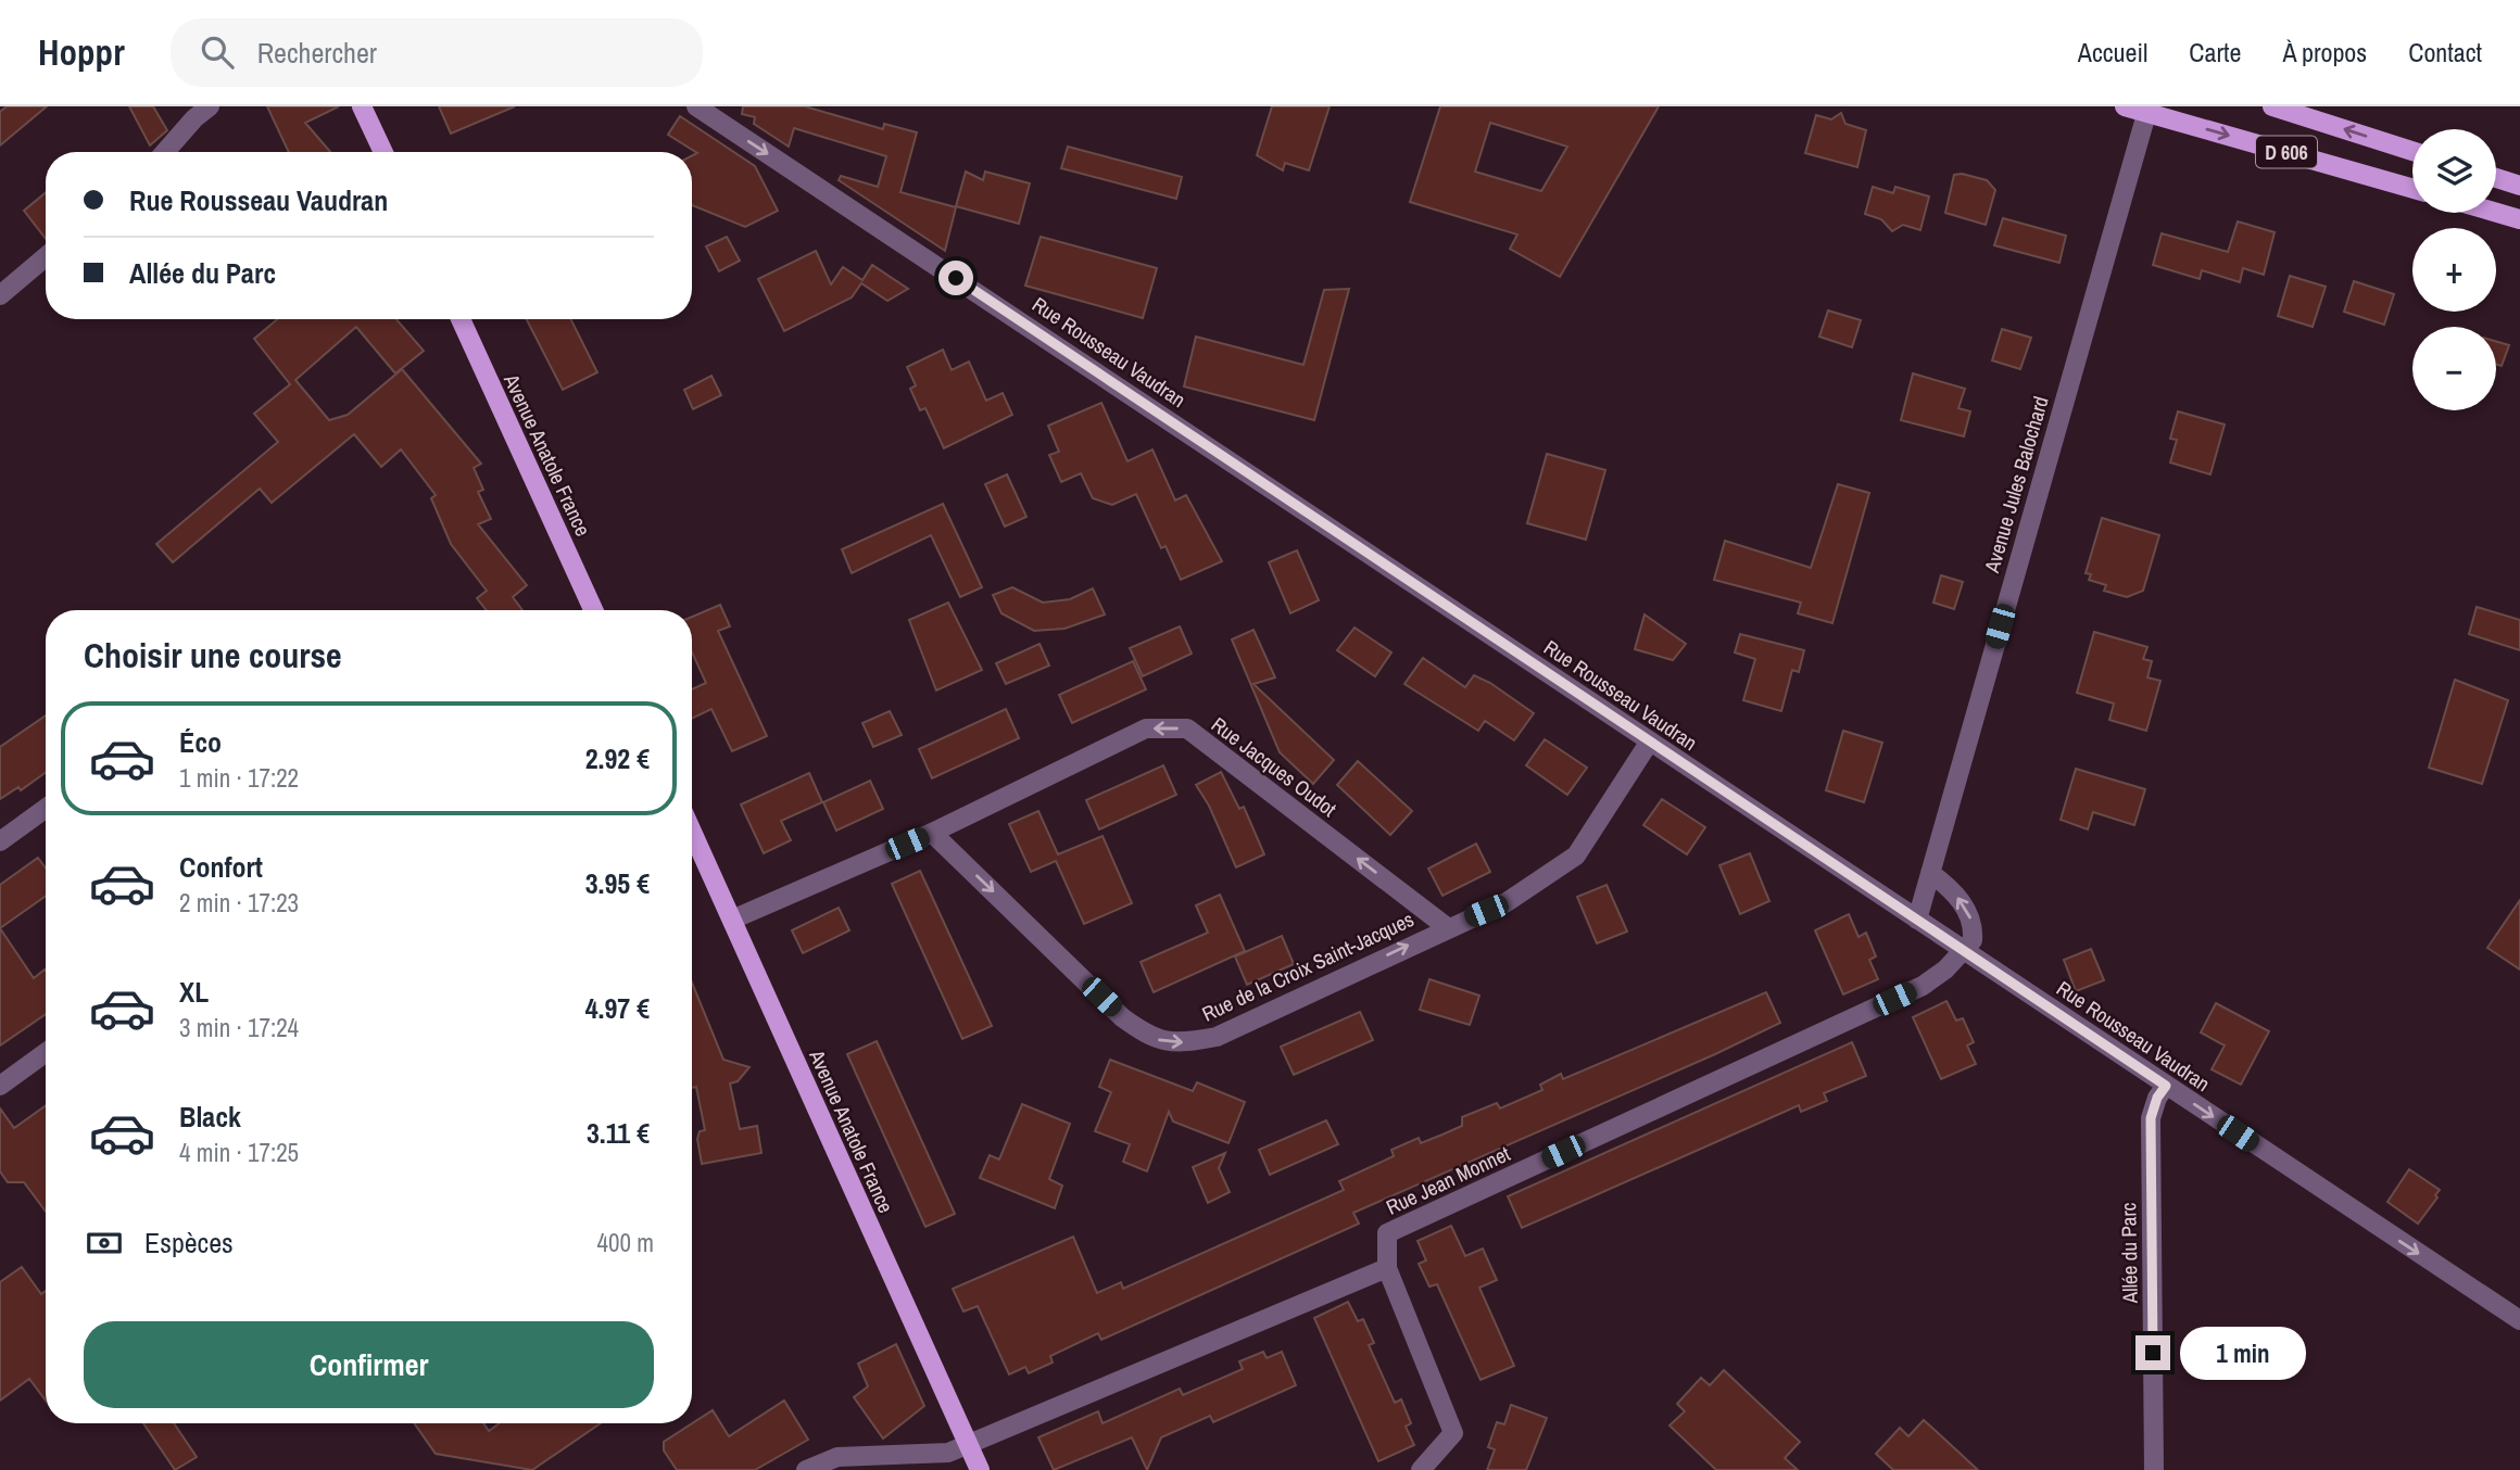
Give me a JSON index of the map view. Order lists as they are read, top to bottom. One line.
{"streets":{"main road":["D 606","Avenue Anatole France"],"street":["Rue Rousseau Vaudran","Avenue Jules Balochard","Rue Jacques Oudot","Rue de la Croix Saint-Jacques","Rue Jean Monnet","Allée du Parc"]},"crossings":[["D 606","Avenue Jules Balochard"],["Rue Rousseau Vaudran","Avenue Jules Balochard"],["Rue Rousseau Vaudran","Rue de la Croix Saint-Jacques"],["Rue Rousseau Vaudran","Rue Jean Monnet"],["Rue Rousseau Vaudran","Allée du Parc"],["Rue Jacques Oudot","Rue de la Croix Saint-Jacques"]],"one_way":["Rue Rousseau Vaudran","Rue Jacques Oudot","Rue de la Croix Saint-Jacques"],"page":{"header":"Hoppr","search":"Rechercher","nav":["Accueil","Carte","À propos","Contact"],"map_buttons":["+","−"],"banner":["Rue Rousseau Vaudran","Allée du Parc"],"heading":"Choisir une course","list":[{"name":"Éco","note":"1 min · 17:22","value":"2.92 €"},{"name":"Confort","note":"2 min · 17:23","value":"3.95 €"},{"name":"XL","note":"3 min · 17:24","value":"4.97 €"},{"name":"Black","note":"4 min · 17:25","value":"3.11 €"}],"pay":["Espèces","400 m"],"buttons":"Confirmer","bubble":"1 min"}}
